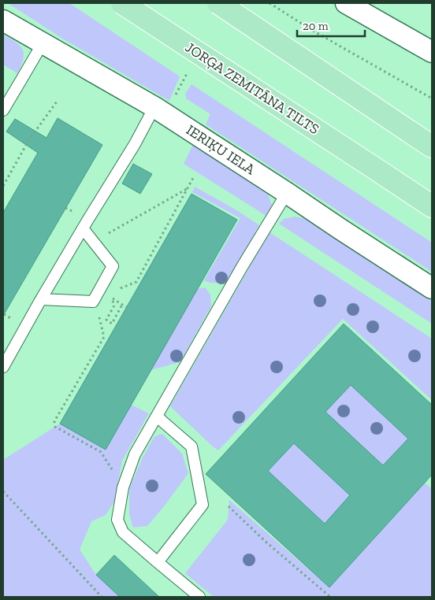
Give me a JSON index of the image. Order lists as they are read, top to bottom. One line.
{"streets":{"main road":["JORĢA ZEMITĀNA TILTS"],"street":["IERIĶU IELA"]},"scale_bar":"20 m"}
